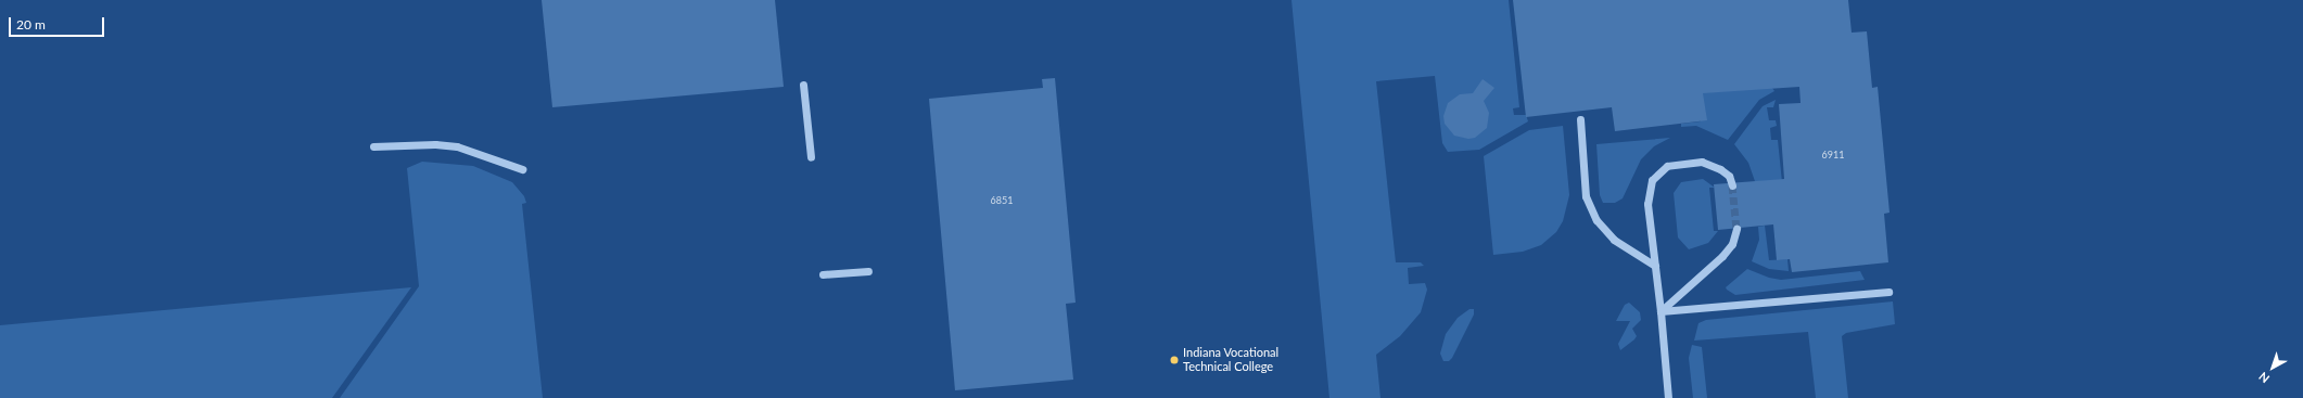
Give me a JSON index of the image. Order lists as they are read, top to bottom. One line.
{"places":["Indiana Vocational Technical College"],"house_numbers":["6911","6851"],"scale_bar":"20 m","north":"bottom left"}
